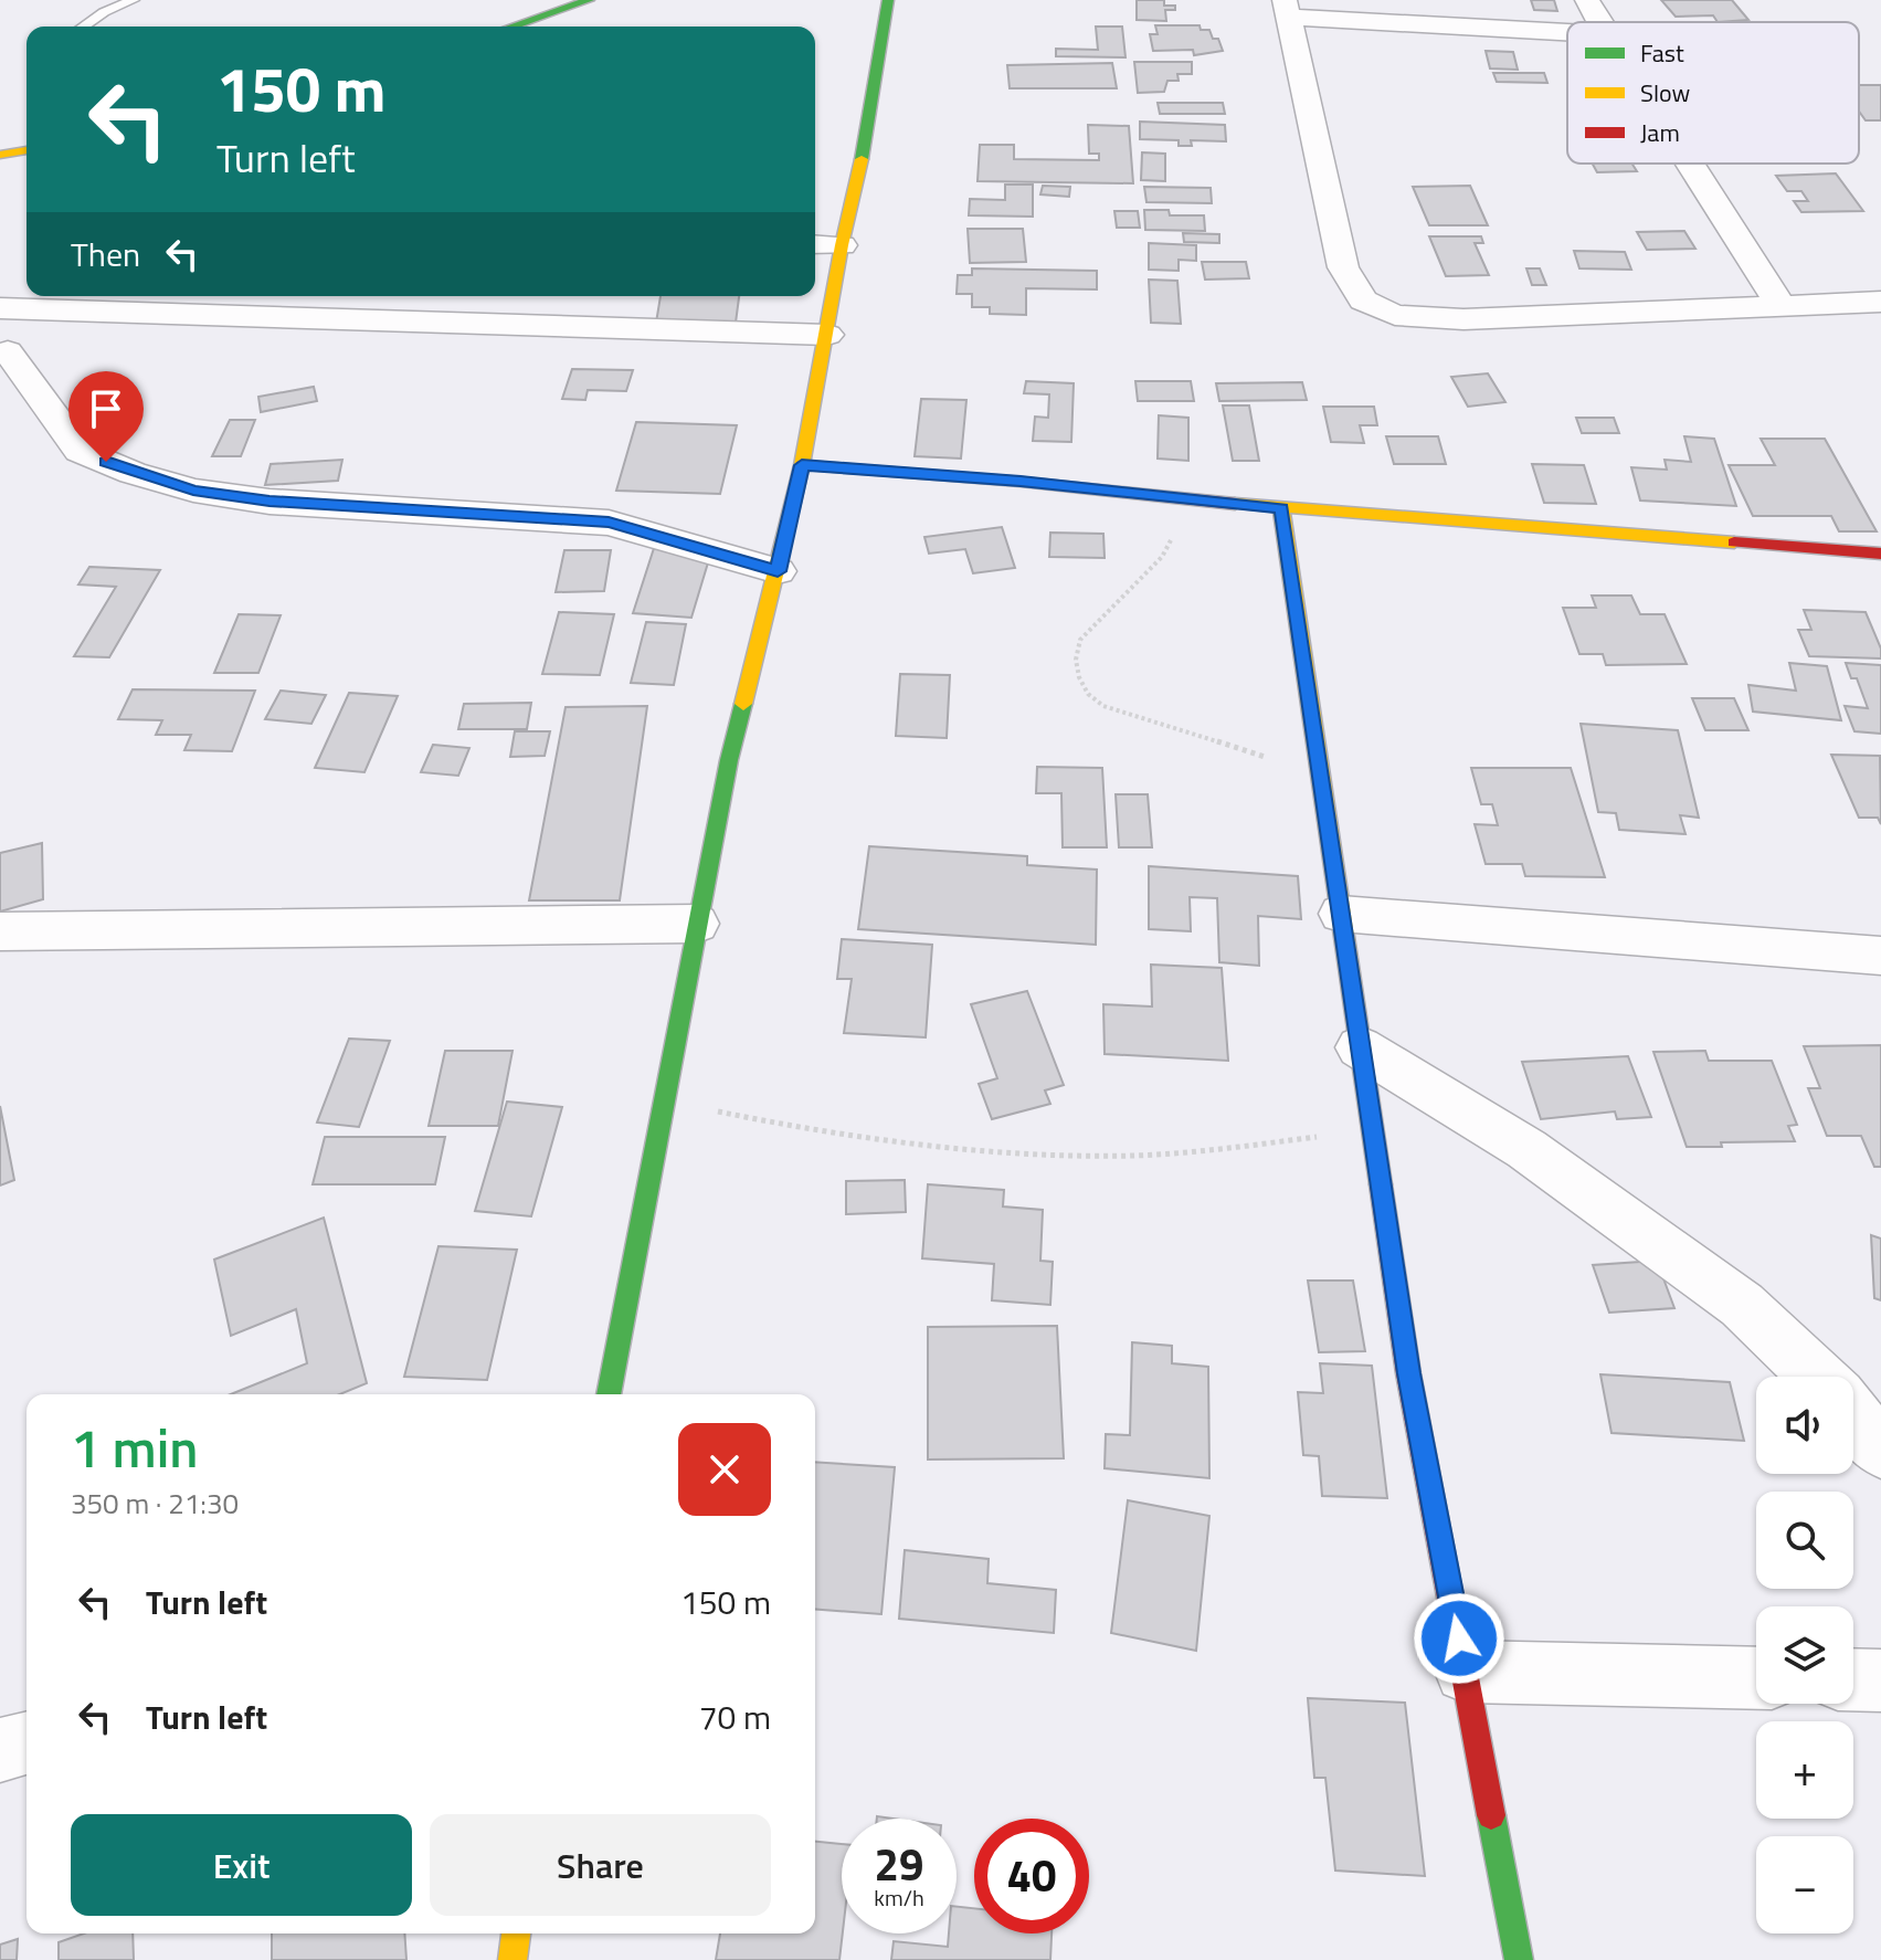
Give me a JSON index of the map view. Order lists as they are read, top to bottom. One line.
{"legend":["Fast","Slow","Jam"],"page":{"turn":["150 m","Turn left"],"then":"Then","map_buttons":["+","−"],"heading":["1 min","350 m · 21:30"],"list":[{"name":"Turn left","value":"150 m"},{"name":"Turn left","value":"70 m"}],"buttons":["Exit","Share"],"speed":"29 km/h","limit":"40"}}
